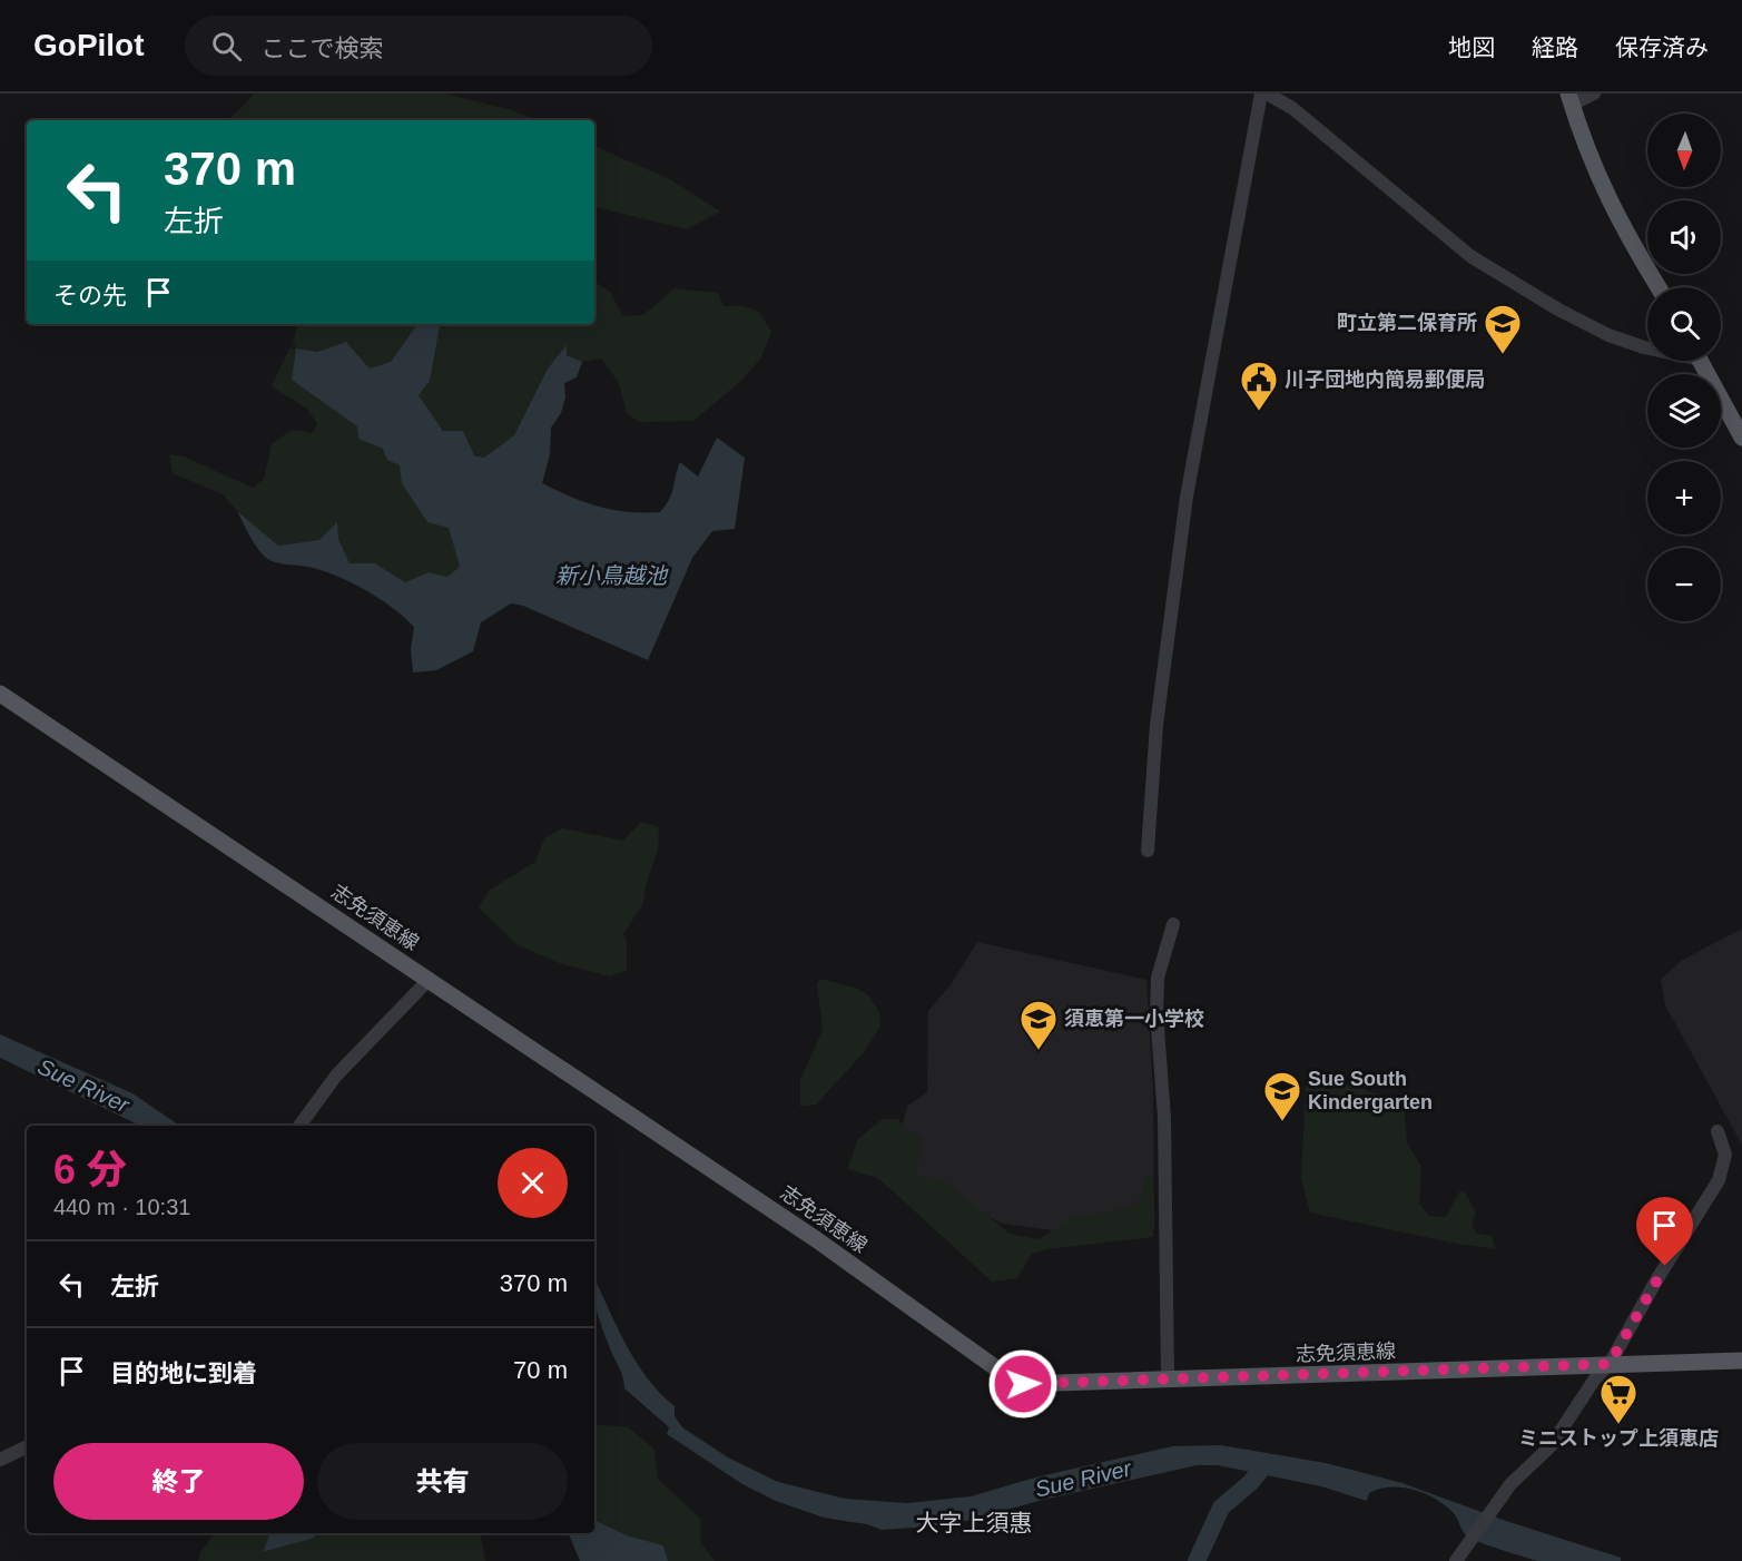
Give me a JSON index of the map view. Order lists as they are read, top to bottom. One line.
{"streets":{"main road":["志免須恵線"]},"districts":["大字上須惠"],"water":["新小鳥越池","Sue River"],"places":{"school or university":["町立第二保育所","須恵第一小学校","Sue South Kindergarten"],"public building":["川子団地内簡易郵便局"],"supermarket":["ミニストップ上須恵店"]},"north":"bottom","page":{"header":"GoPilot","search":"ここで検索","nav":["地図","経路","保存済み"],"map_buttons":["+","−"],"turn":["370 m","左折"],"then":"その先","heading":["6 分","440 m · 10:31"],"list":[{"name":"左折","value":"370 m"},{"name":"目的地に到着","value":"70 m"}],"buttons":["終了","共有"]}}
